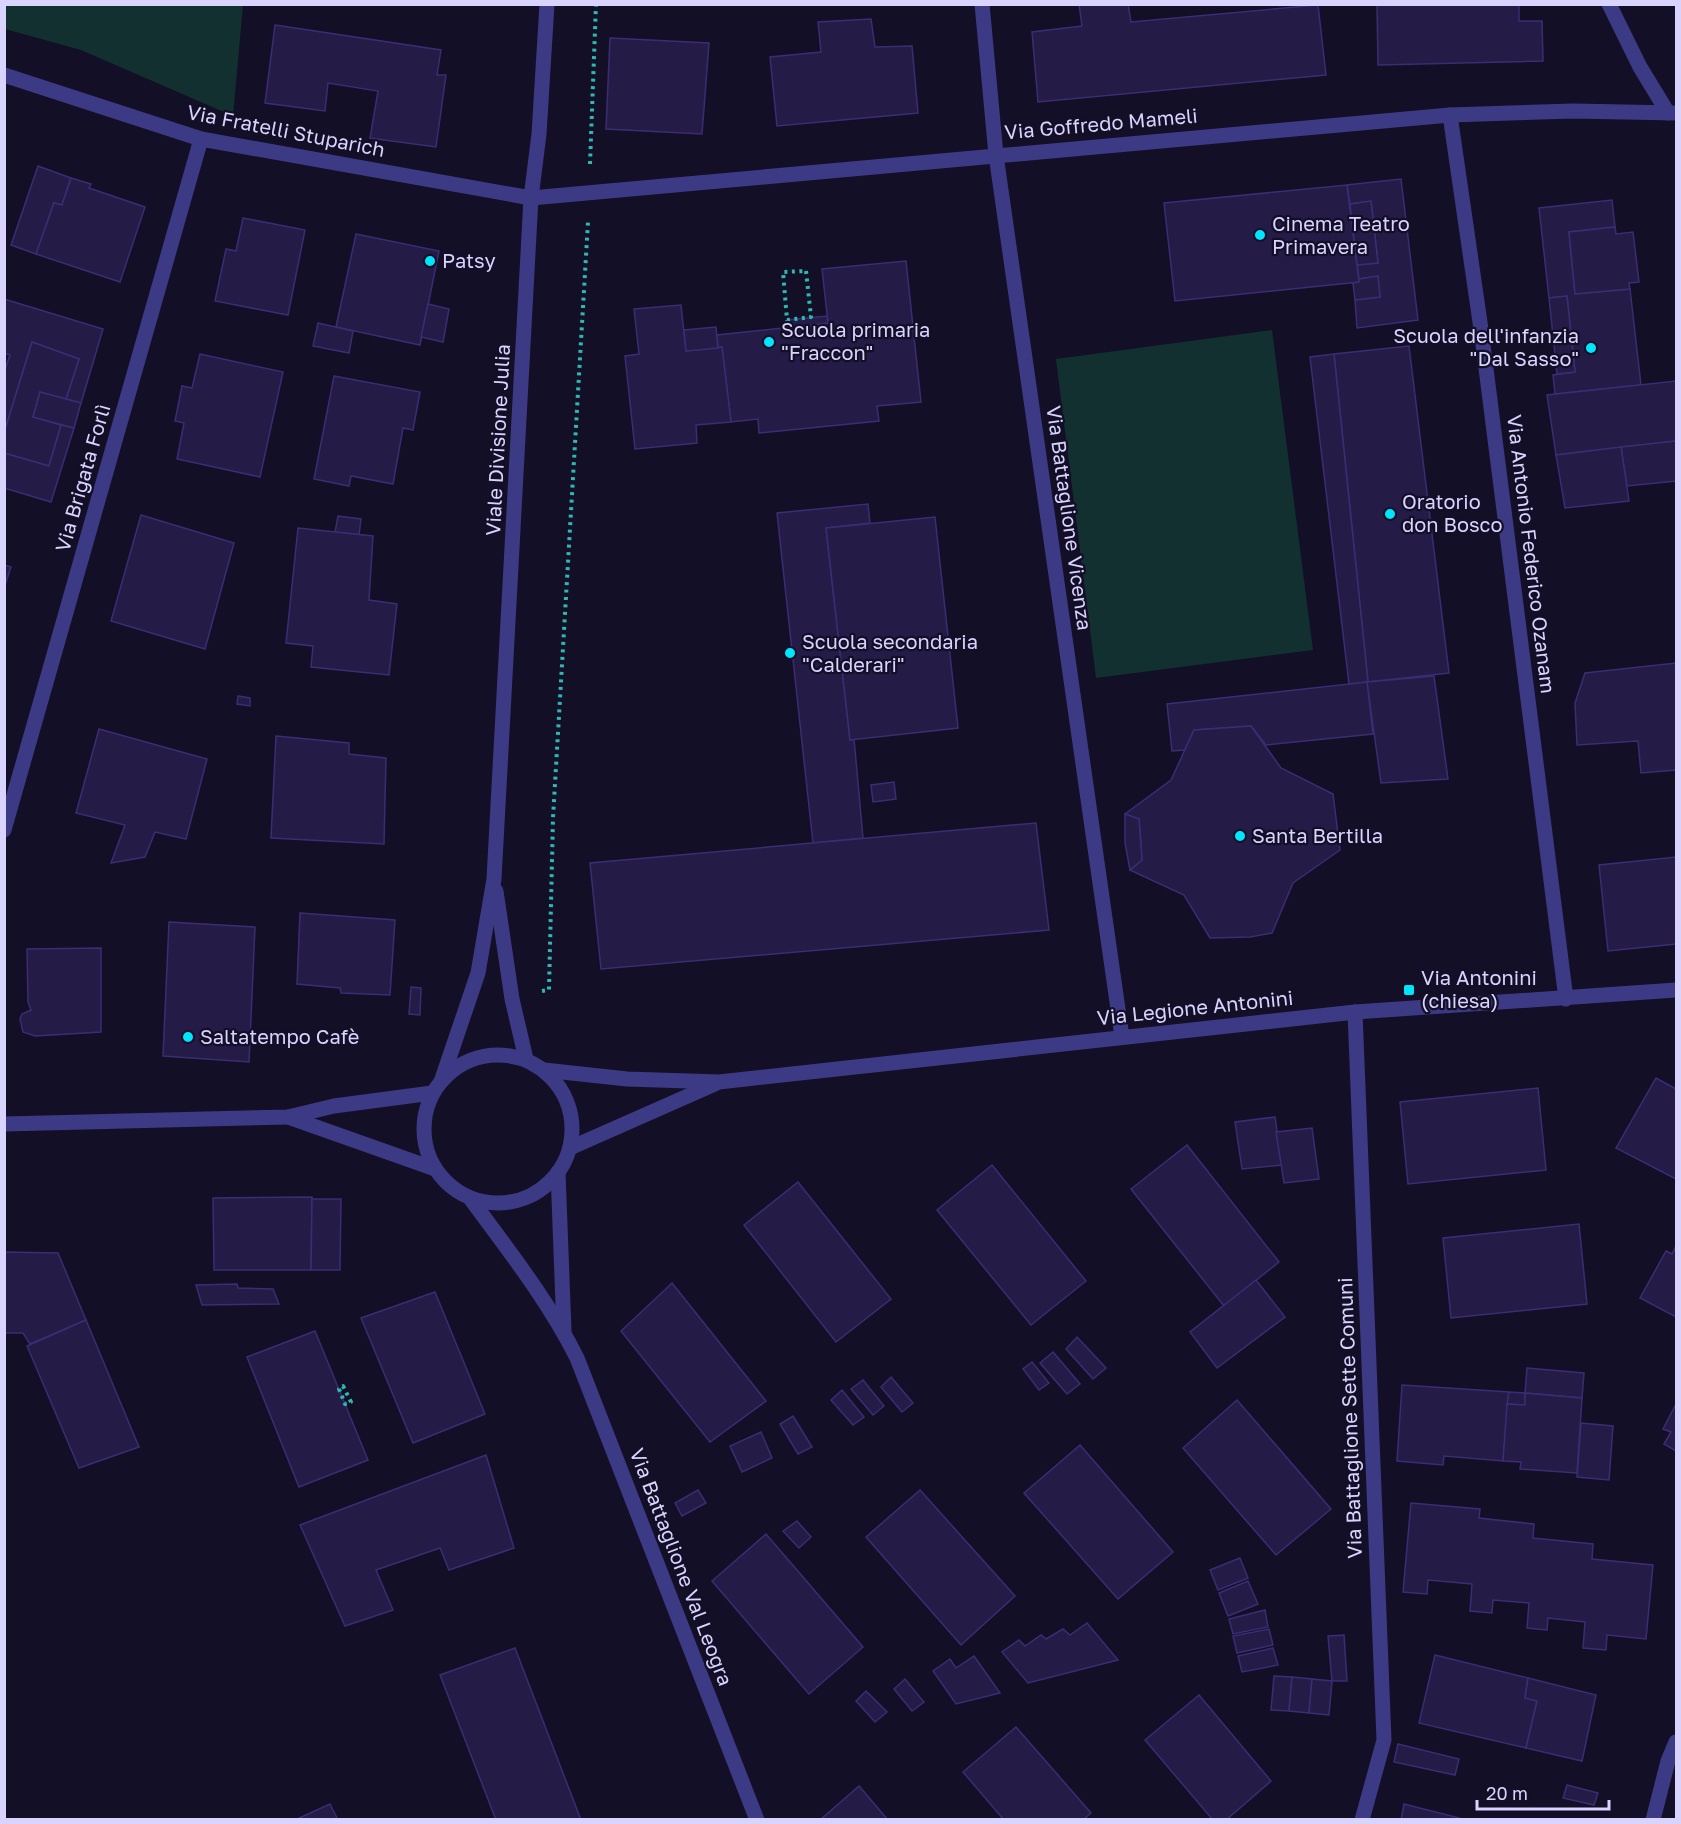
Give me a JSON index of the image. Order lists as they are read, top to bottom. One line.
{"streets":{"street":["Via Goffredo Mameli","Via Fratelli Stuparich","Viale Divisione Julia","Via Brigata Forlì","Via Battaglione Vicenza","Via Antonio Federico Ozanam","Via Legione Antonini","Via Battaglione Sette Comuni","Via Battaglione Val Leogra"]},"crossings":[["Via Goffredo Mameli","Via Fratelli Stuparich"],["Via Goffredo Mameli","Viale Divisione Julia"],["Via Goffredo Mameli","Via Battaglione Vicenza"],["Via Goffredo Mameli","Via Antonio Federico Ozanam"],["Via Fratelli Stuparich","Viale Divisione Julia"],["Via Fratelli Stuparich","Via Brigata Forlì"],["Viale Divisione Julia","Via Legione Antonini"],["Viale Divisione Julia","Via Battaglione Val Leogra"],["Via Battaglione Vicenza","Via Legione Antonini"],["Via Antonio Federico Ozanam","Via Legione Antonini"],["Via Legione Antonini","Via Battaglione Sette Comuni"],["Via Legione Antonini","Via Battaglione Val Leogra"]],"places":{"other":["Cinema Teatro Primavera","Patsy","Scuola primaria \"Fraccon\"","Scuola dell'infanzia \"Dal Sasso\"","Oratorio don Bosco","Scuola secondaria \"Calderari\"","Santa Bertilla","Saltatempo Cafè"],"transit":["Via Antonini (chiesa)"]},"scale_bar":"20 m"}
